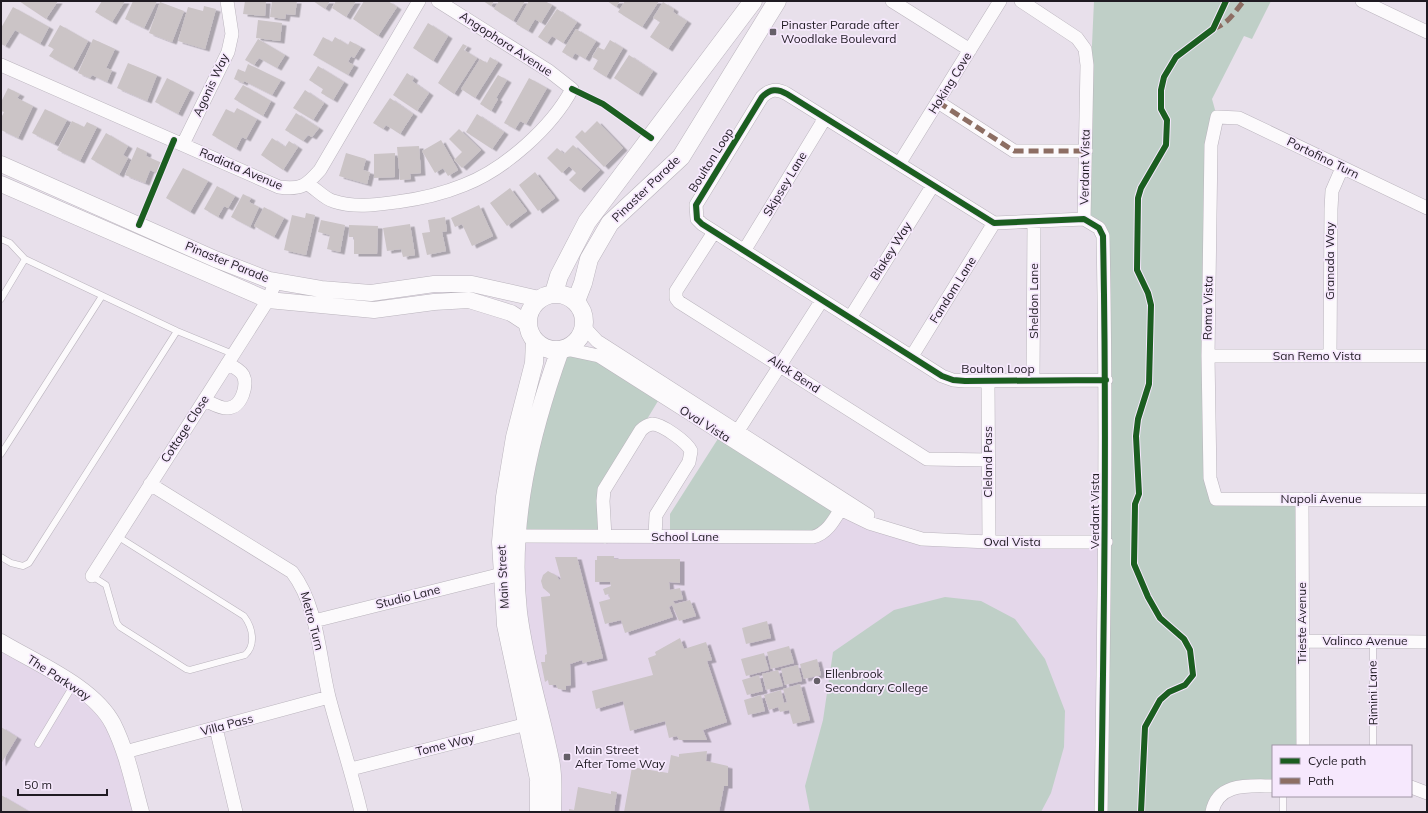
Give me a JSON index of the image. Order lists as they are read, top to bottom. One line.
{"streets":{"main road":["Pinaster Parade","Main Street"],"street":["Angophora Avenue","Hoking Cove","Agonis Way","Portofino Turn","Boulton Loop","Verdant Vista","Radiata Avenue","Skipsey Lane","Blakey Way","Granada Way","Fandom Lane","Sheldon Lane","Roma Vista","San Remo Vista","Alick Bend","Oval Vista","Cottage Close","Cleland Pass","Napoli Avenue","School Lane","Studio Lane","Metro Turn","Trieste Avenue","Valinco Avenue","The Parkway","Villa Pass","Tome Way"],"lane":["Rimini Lane"]},"crossings":[["Angophora Avenue","Radiata Avenue"],["Hoking Cove","Boulton Loop"],["Agonis Way","Radiata Avenue"],["Portofino Turn","Granada Way"],["Portofino Turn","Roma Vista"],["Boulton Loop","Verdant Vista"],["Boulton Loop","Skipsey Lane"],["Boulton Loop","Blakey Way"],["Boulton Loop","Fandom Lane"],["Boulton Loop","Sheldon Lane"],["Boulton Loop","Alick Bend"],["Boulton Loop","Cleland Pass"],["Verdant Vista","Oval Vista"],["Pinaster Parade","Oval Vista"],["Pinaster Parade","Cottage Close"],["Pinaster Parade","Main Street"],["Granada Way","San Remo Vista"],["Roma Vista","San Remo Vista"],["Roma Vista","Napoli Avenue"],["Alick Bend","Cleland Pass"],["Oval Vista","Cleland Pass"],["Oval Vista","School Lane"],["Oval Vista","Main Street"],["Cottage Close","Metro Turn"],["Napoli Avenue","Trieste Avenue"],["School Lane","Main Street"],["Main Street","Studio Lane"],["Main Street","Tome Way"],["Studio Lane","Metro Turn"],["Metro Turn","Villa Pass"],["Metro Turn","Tome Way"],["Trieste Avenue","Valinco Avenue"],["Valinco Avenue","Rimini Lane"],["The Parkway","Villa Pass"]],"places":{"transit":["Pinaster Parade after Woodlake Boulevard","Main Street After Tome Way"],"other":["Ellenbrook Secondary College"]},"legend":["Cycle path","Path"],"scale_bar":"50 m"}
